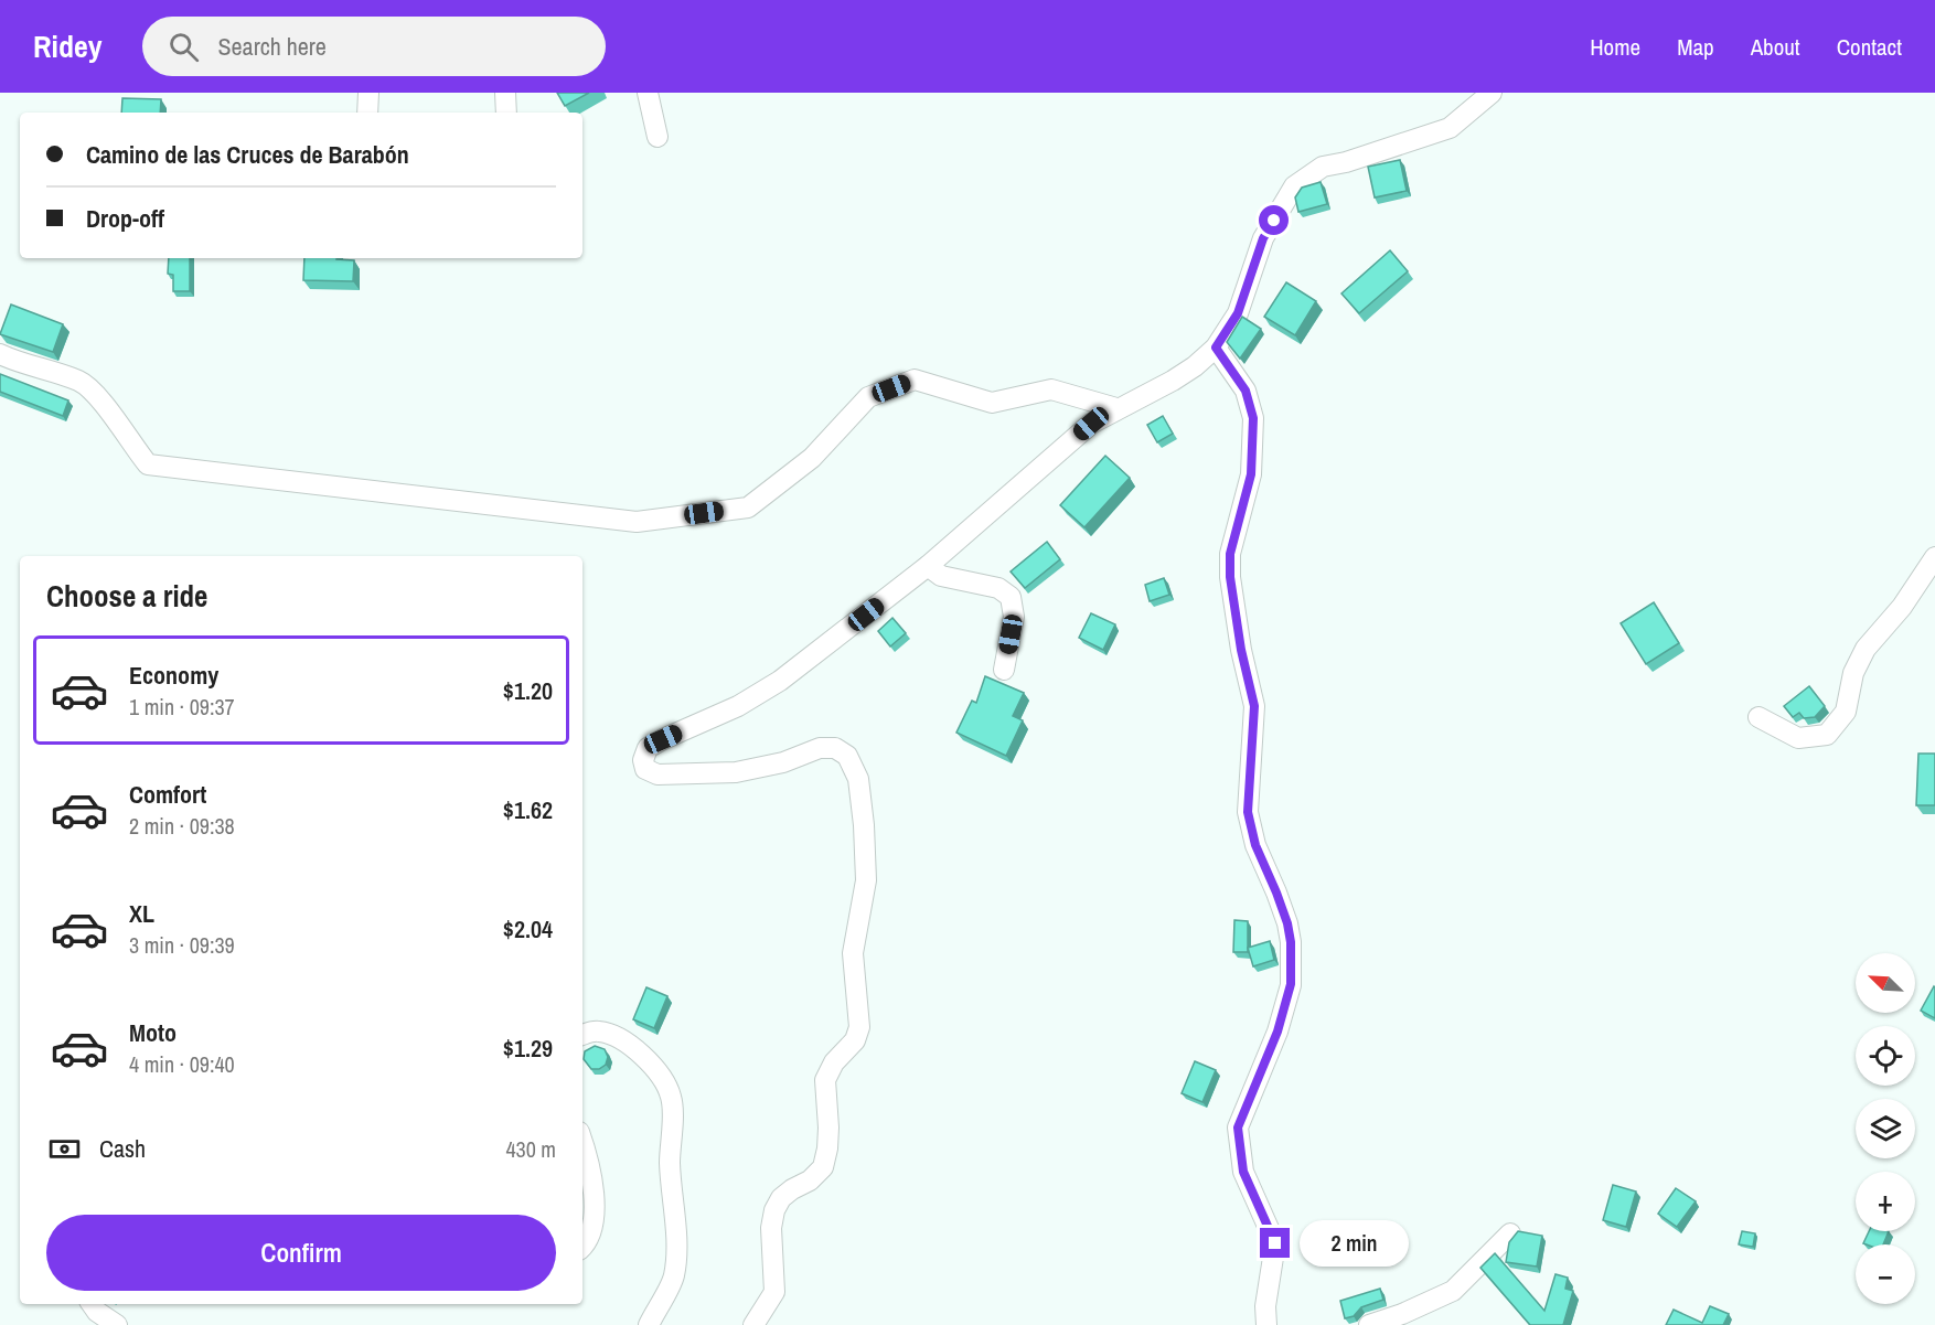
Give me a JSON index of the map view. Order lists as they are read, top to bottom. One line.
{"north":"top left","page":{"header":"Ridey","search":"Search here","nav":["Home","Map","About","Contact"],"banner":["Camino de las Cruces de Barabón","Drop-off"],"heading":"Choose a ride","list":[{"name":"Economy","note":"1 min · 09:37","value":"$1.20"},{"name":"Comfort","note":"2 min · 09:38","value":"$1.62"},{"name":"XL","note":"3 min · 09:39","value":"$2.04"},{"name":"Moto","note":"4 min · 09:40","value":"$1.29"}],"map_buttons":["+","−"],"pay":["Cash","430 m"],"buttons":"Confirm","bubble":"2 min"}}
